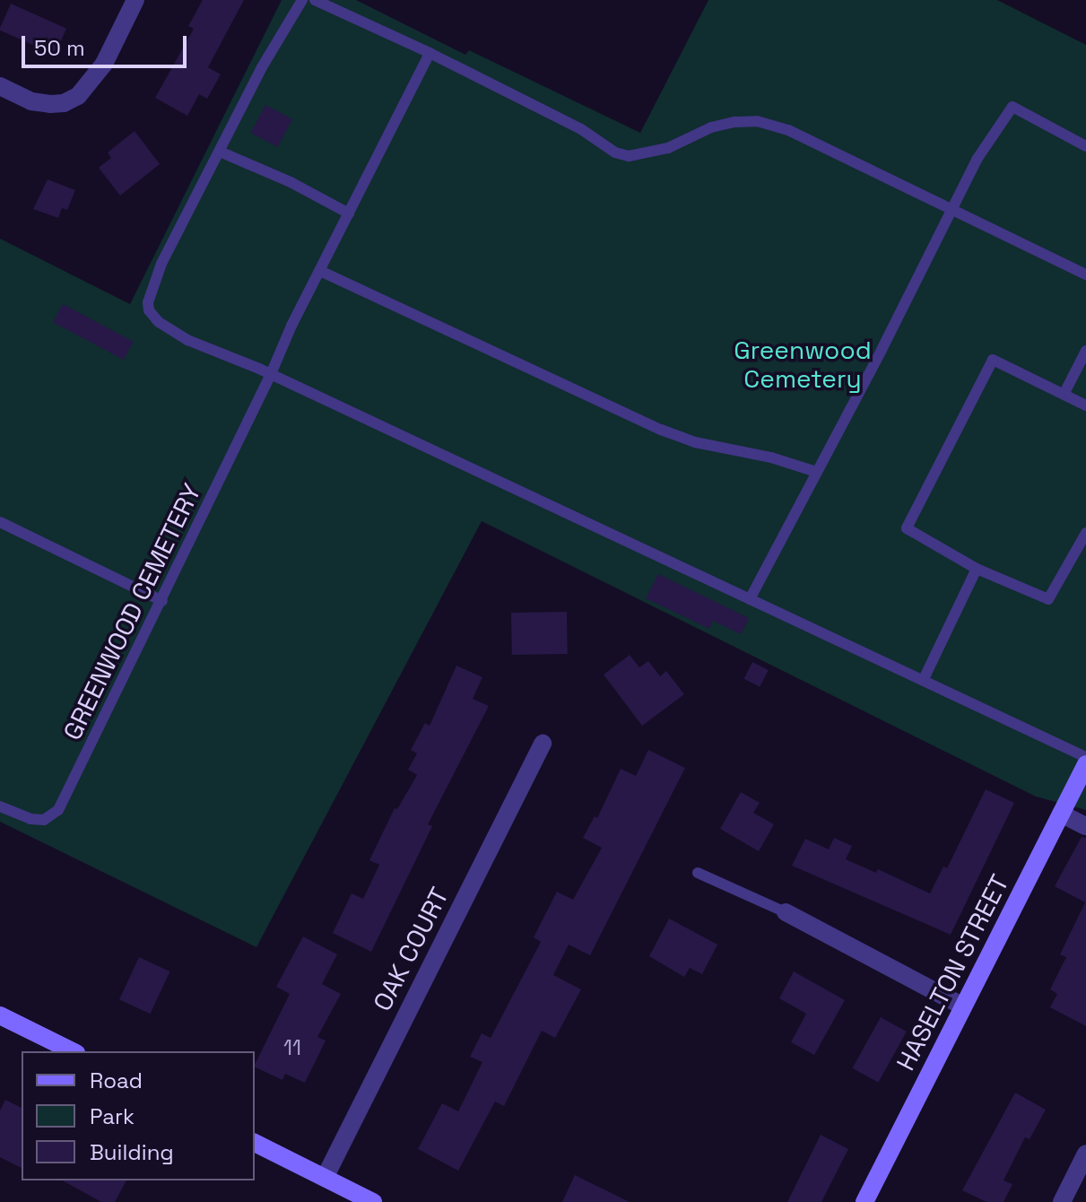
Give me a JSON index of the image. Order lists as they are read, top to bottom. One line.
{"streets":{"street":["OAK COURT","HASELTON STREET"],"lane":["GREENWOOD CEMETERY"]},"parks":["Greenwood Cemetery"],"house_numbers":["11"],"legend":["Road","Park","Building"],"scale_bar":"50 m"}
